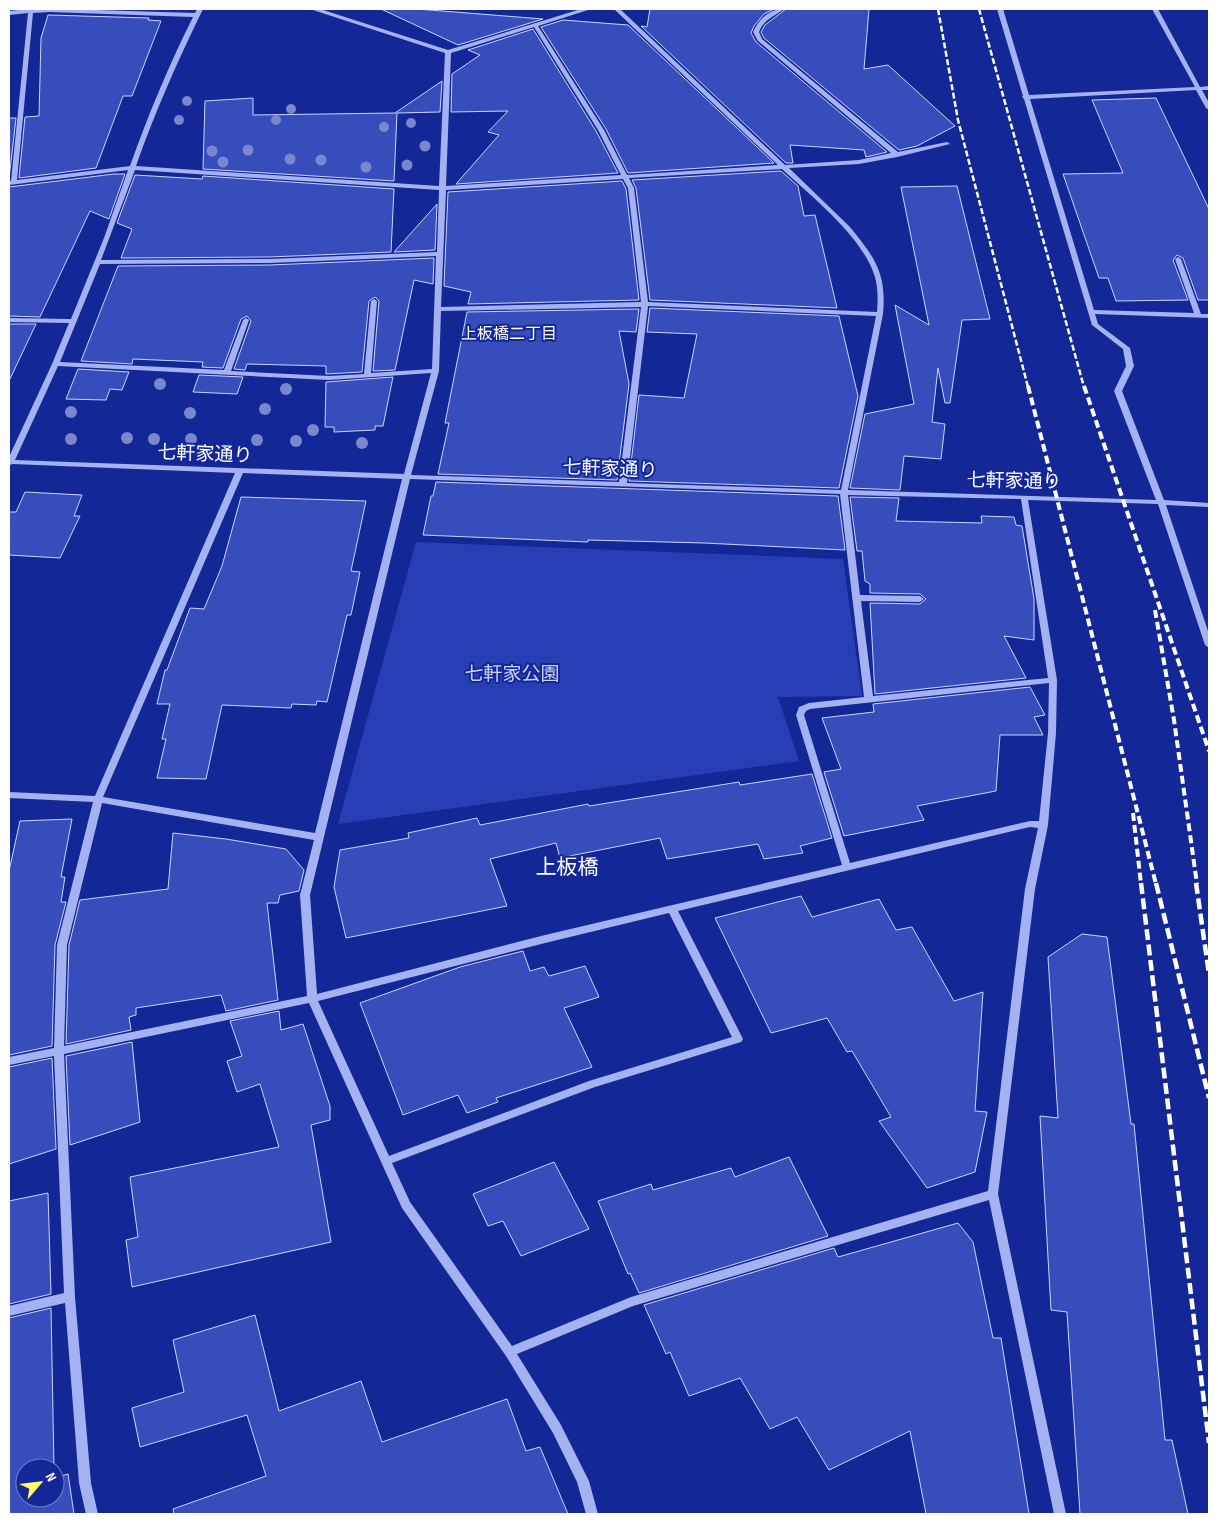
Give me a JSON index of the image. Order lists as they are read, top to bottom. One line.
{"streets":{"street":["七軒家通り"]},"districts":["上板橋二丁目","上板橋"],"parks":["七軒家公園"],"north":"top right"}
